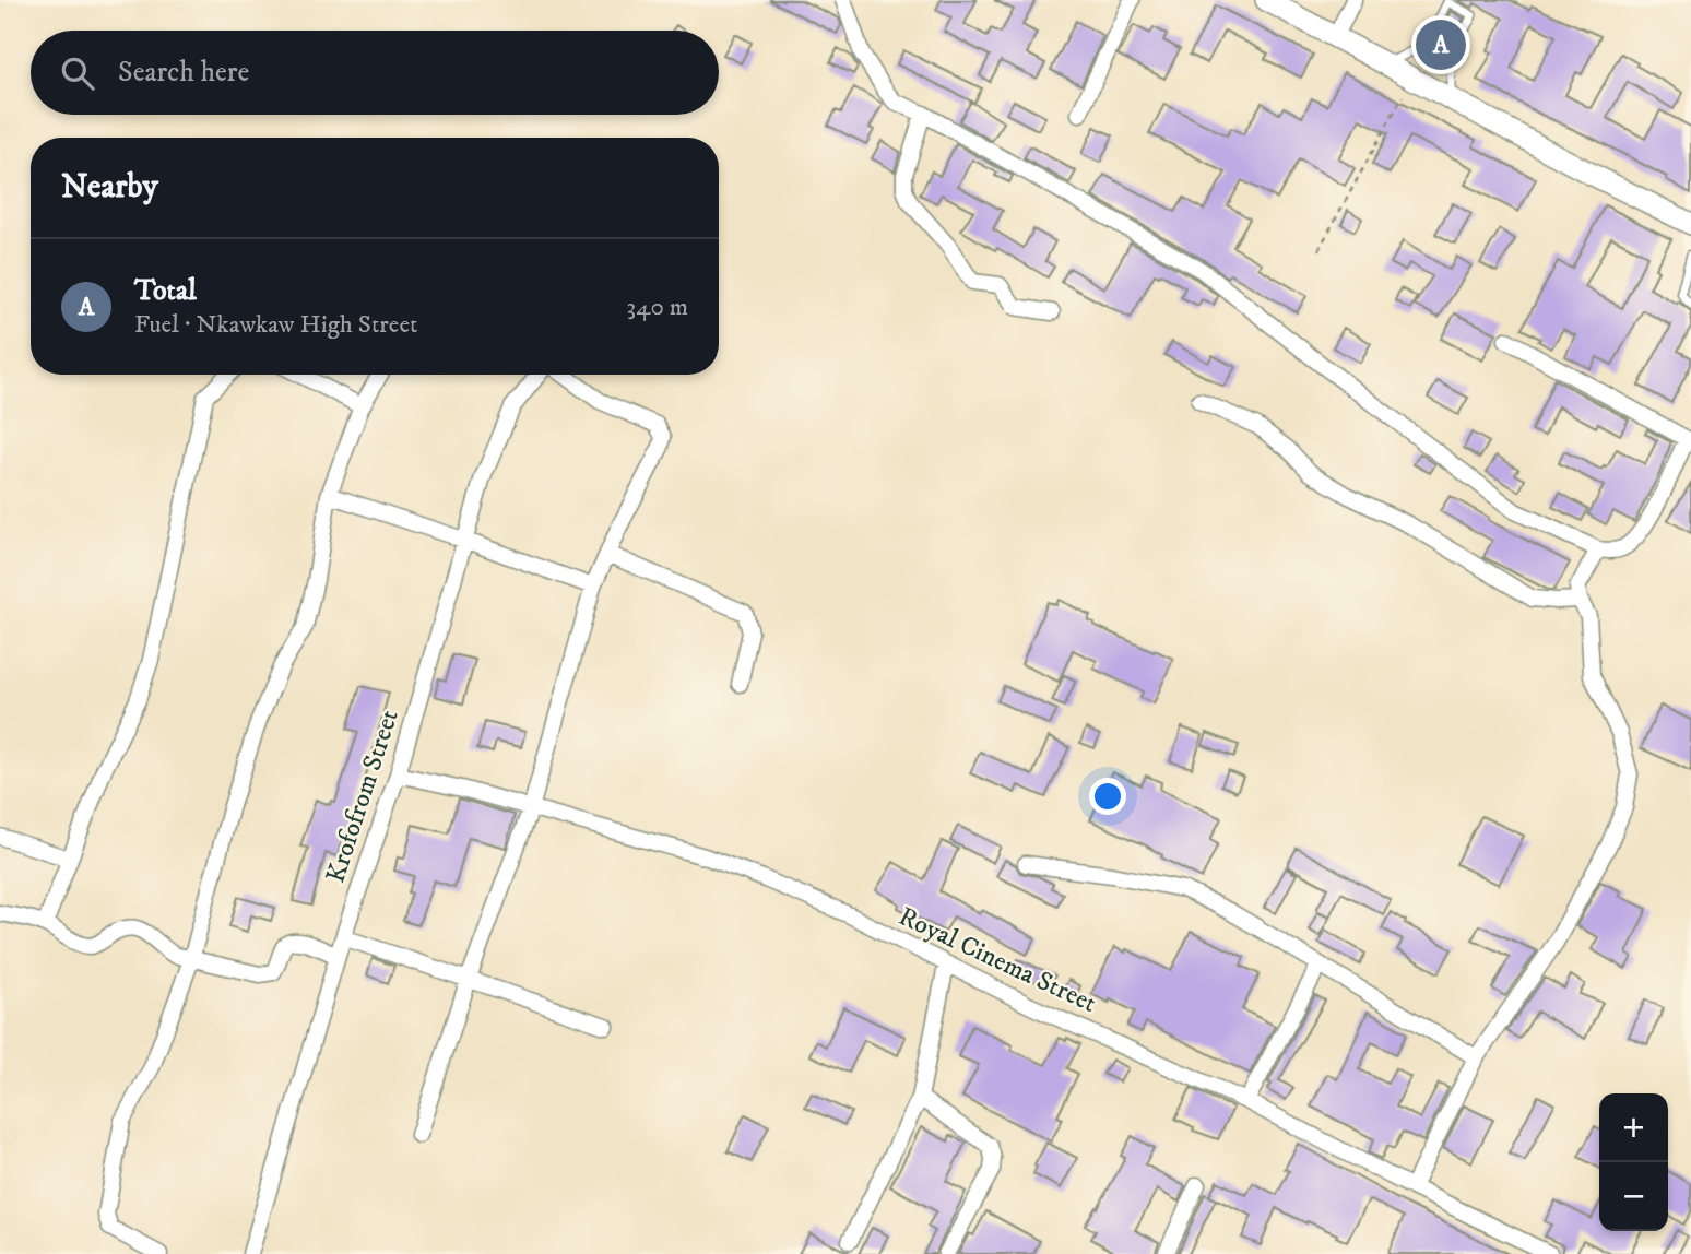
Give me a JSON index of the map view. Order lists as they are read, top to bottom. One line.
{"streets":{"street":["Krofofrom Street","Royal Cinema Street"]},"crossings":[["Krofofrom Street","Royal Cinema Street"]],"page":{"pins":"A","search":"Search here","heading":"Nearby","list":[{"mark":"A","name":"Total","note":"Fuel · Nkawkaw High Street","value":"340 m"}],"map_buttons":["+","−"]}}
